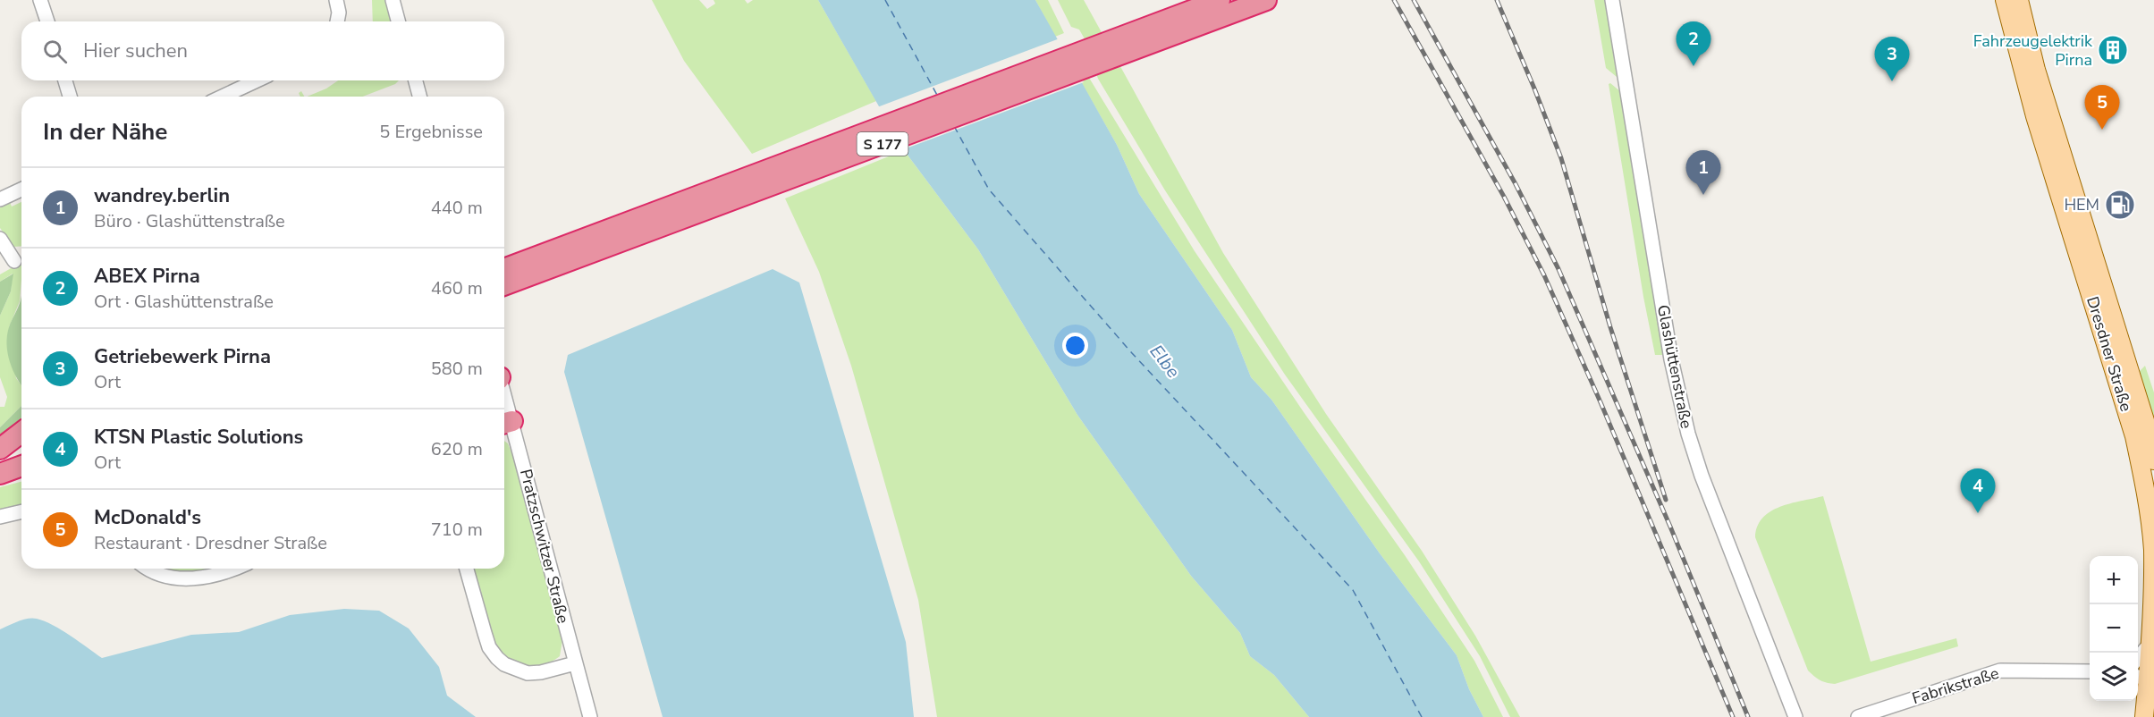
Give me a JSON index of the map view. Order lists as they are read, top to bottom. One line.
{"streets":{"highway":["S 177"],"main road":["Dresdner Straße"],"street":["Glashüttenstraße","Pratzschwitzer Straße","Fabrikstraße"]},"water":["Elbe"],"places":{"building":["Fahrzeugelektrik Pirna"],"fuel station":["HEM"]},"page":{"pins":["2","3","5","1","4"],"search":"Hier suchen","heading":["In der Nähe","5 Ergebnisse"],"list":[{"mark":"1","name":"wandrey.berlin","note":"Büro · Glashüttenstraße","value":"440 m"},{"mark":"2","name":"ABEX Pirna","note":"Ort · Glashüttenstraße","value":"460 m"},{"mark":"3","name":"Getriebewerk Pirna","note":"Ort","value":"580 m"},{"mark":"4","name":"KTSN Plastic Solutions","note":"Ort","value":"620 m"},{"mark":"5","name":"McDonald's","note":"Restaurant · Dresdner Straße","value":"710 m"}],"map_buttons":["+","−"]}}
